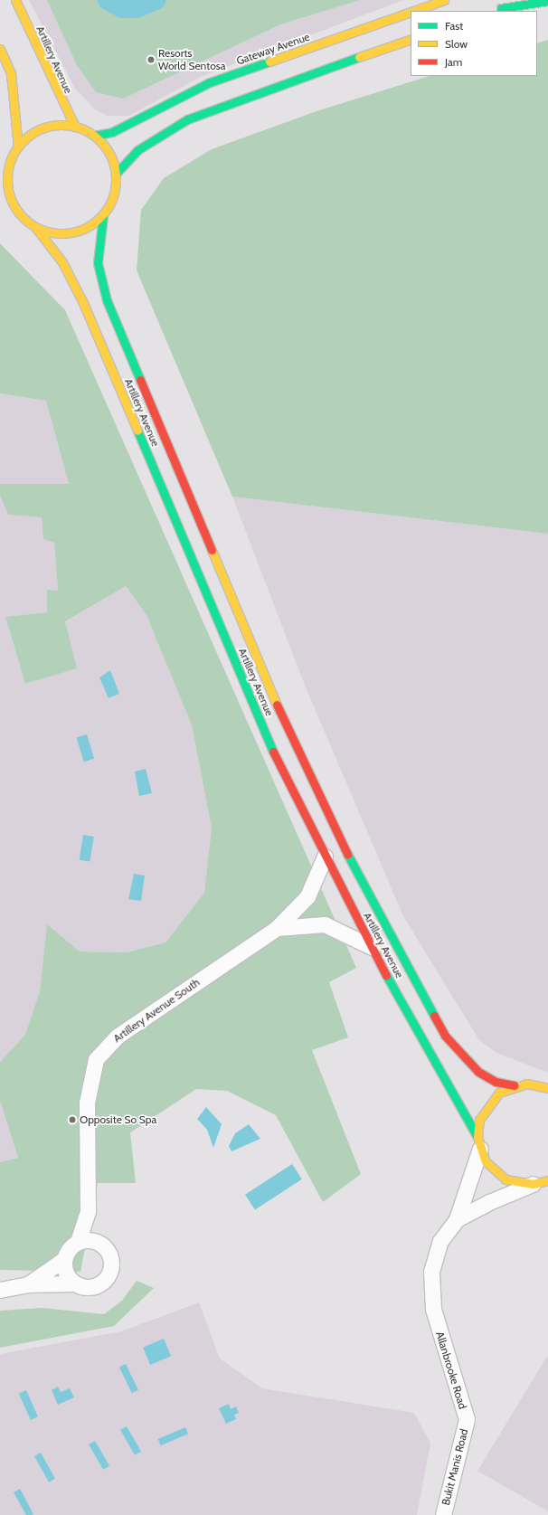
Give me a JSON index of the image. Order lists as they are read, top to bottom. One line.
{"streets":{"street":["Gateway Avenue","Artillery Avenue","Artillery Avenue South","Allanbrooke Road","Bukit Manis Road"]},"crossings":[["Gateway Avenue","Artillery Avenue"],["Artillery Avenue","Artillery Avenue South"],["Artillery Avenue","Allanbrooke Road"],["Allanbrooke Road","Bukit Manis Road"]],"places":["Resorts World Sentosa","Opposite So Spa"],"legend":["Fast","Slow","Jam"]}
